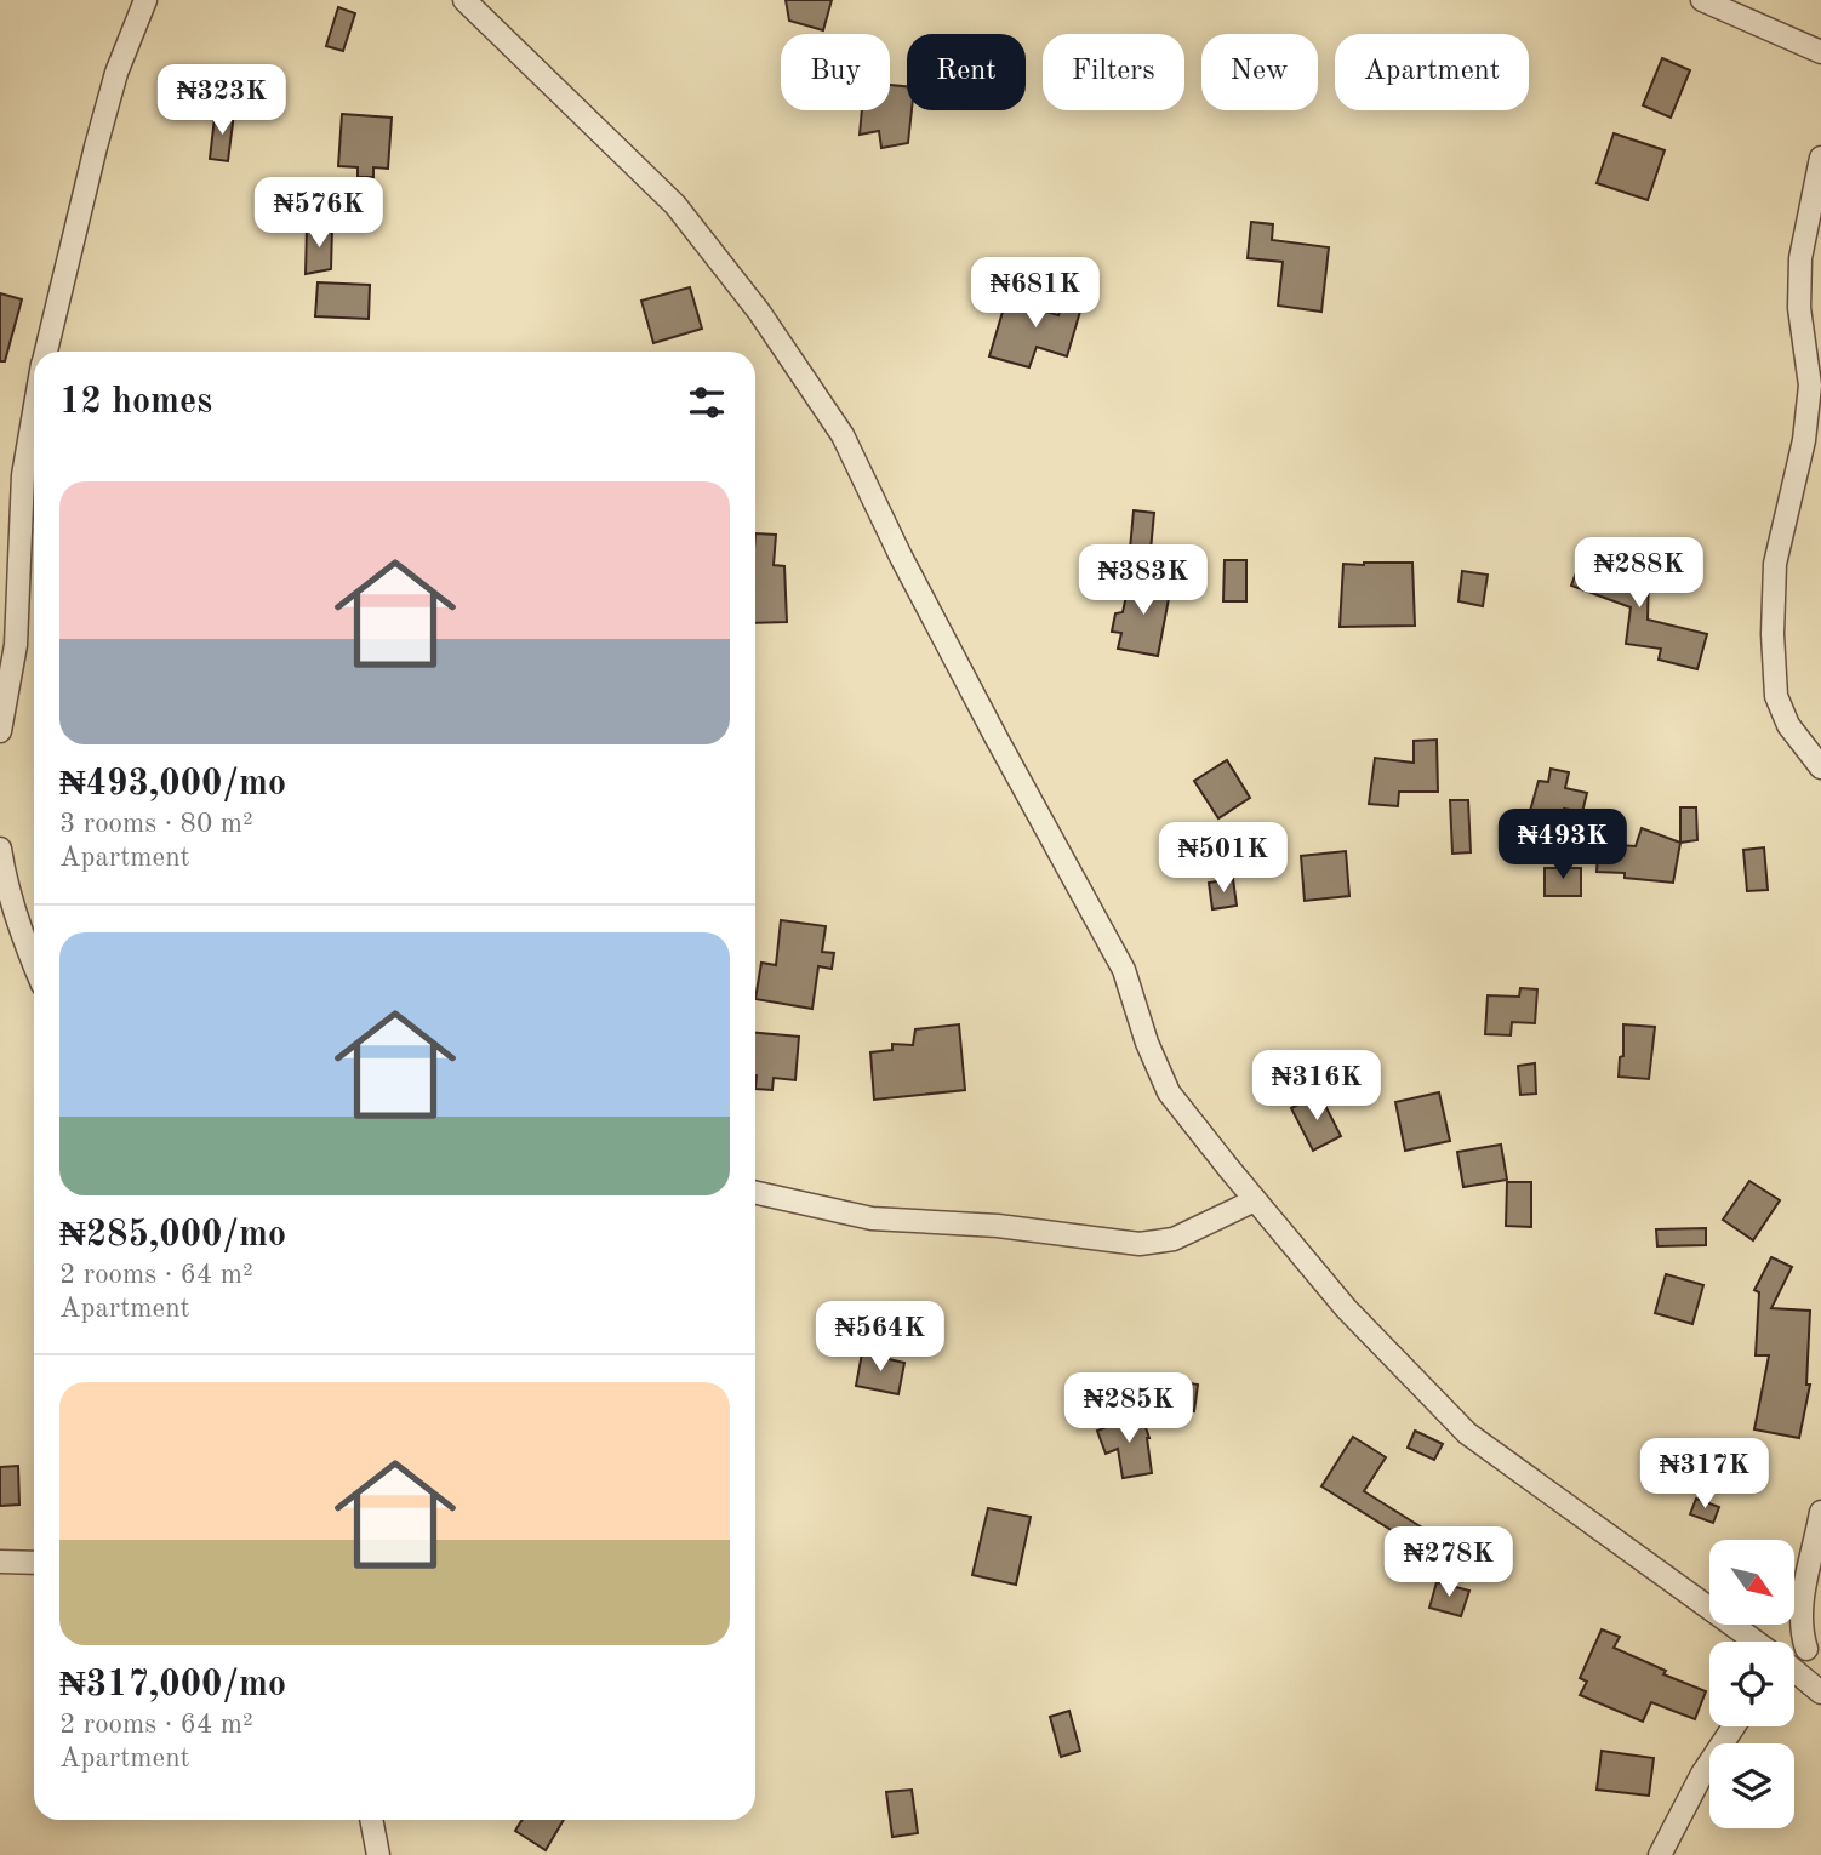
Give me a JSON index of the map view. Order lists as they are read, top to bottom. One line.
{"north":"bottom right","page":{"chip":["Buy","Rent","Filters","New","Apartment"],"price":["₦323K","₦576K","₦681K","₦288K","₦383K","₦493K","₦501K","₦316K","₦564K","₦285K","₦317K","₦278K"],"heading":"12 homes","list":[{"name":"₦493,000/mo","note":"3 rooms · 80 m² · Apartment"},{"name":"₦285,000/mo","note":"2 rooms · 64 m² · Apartment"},{"name":"₦317,000/mo","note":"2 rooms · 64 m² · Apartment"}]}}
